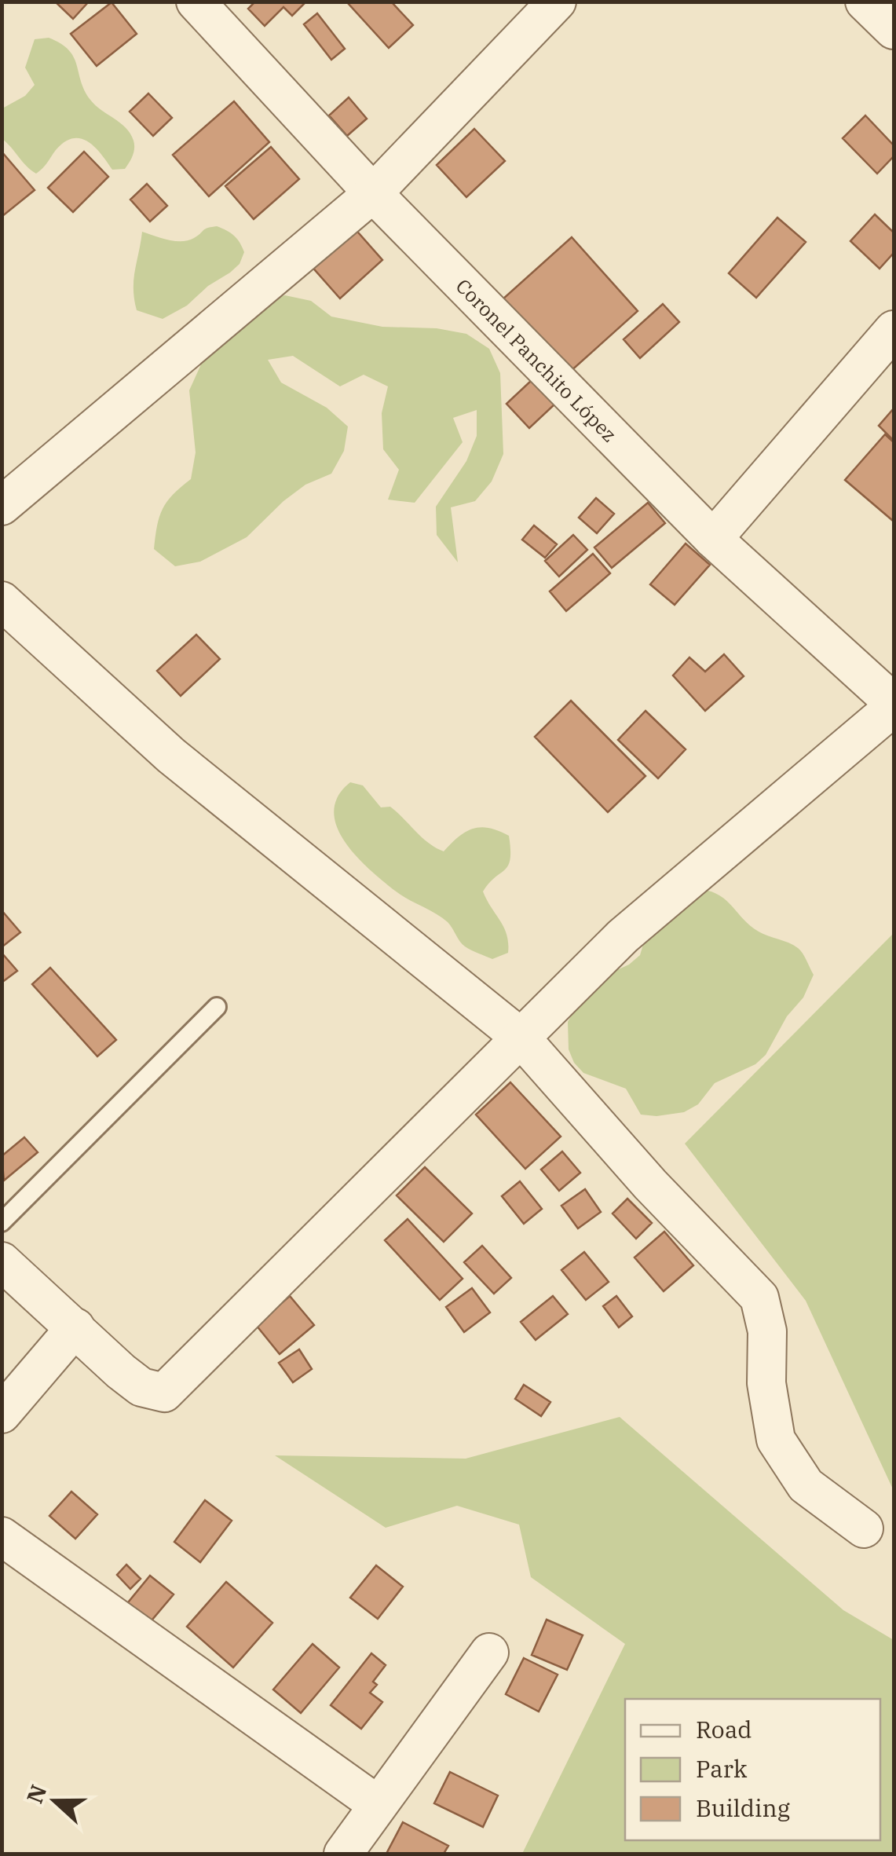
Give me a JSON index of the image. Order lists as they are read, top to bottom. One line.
{"streets":{"street":["Coronel Panchito López"]},"legend":["Road","Park","Building"],"north":"left"}
